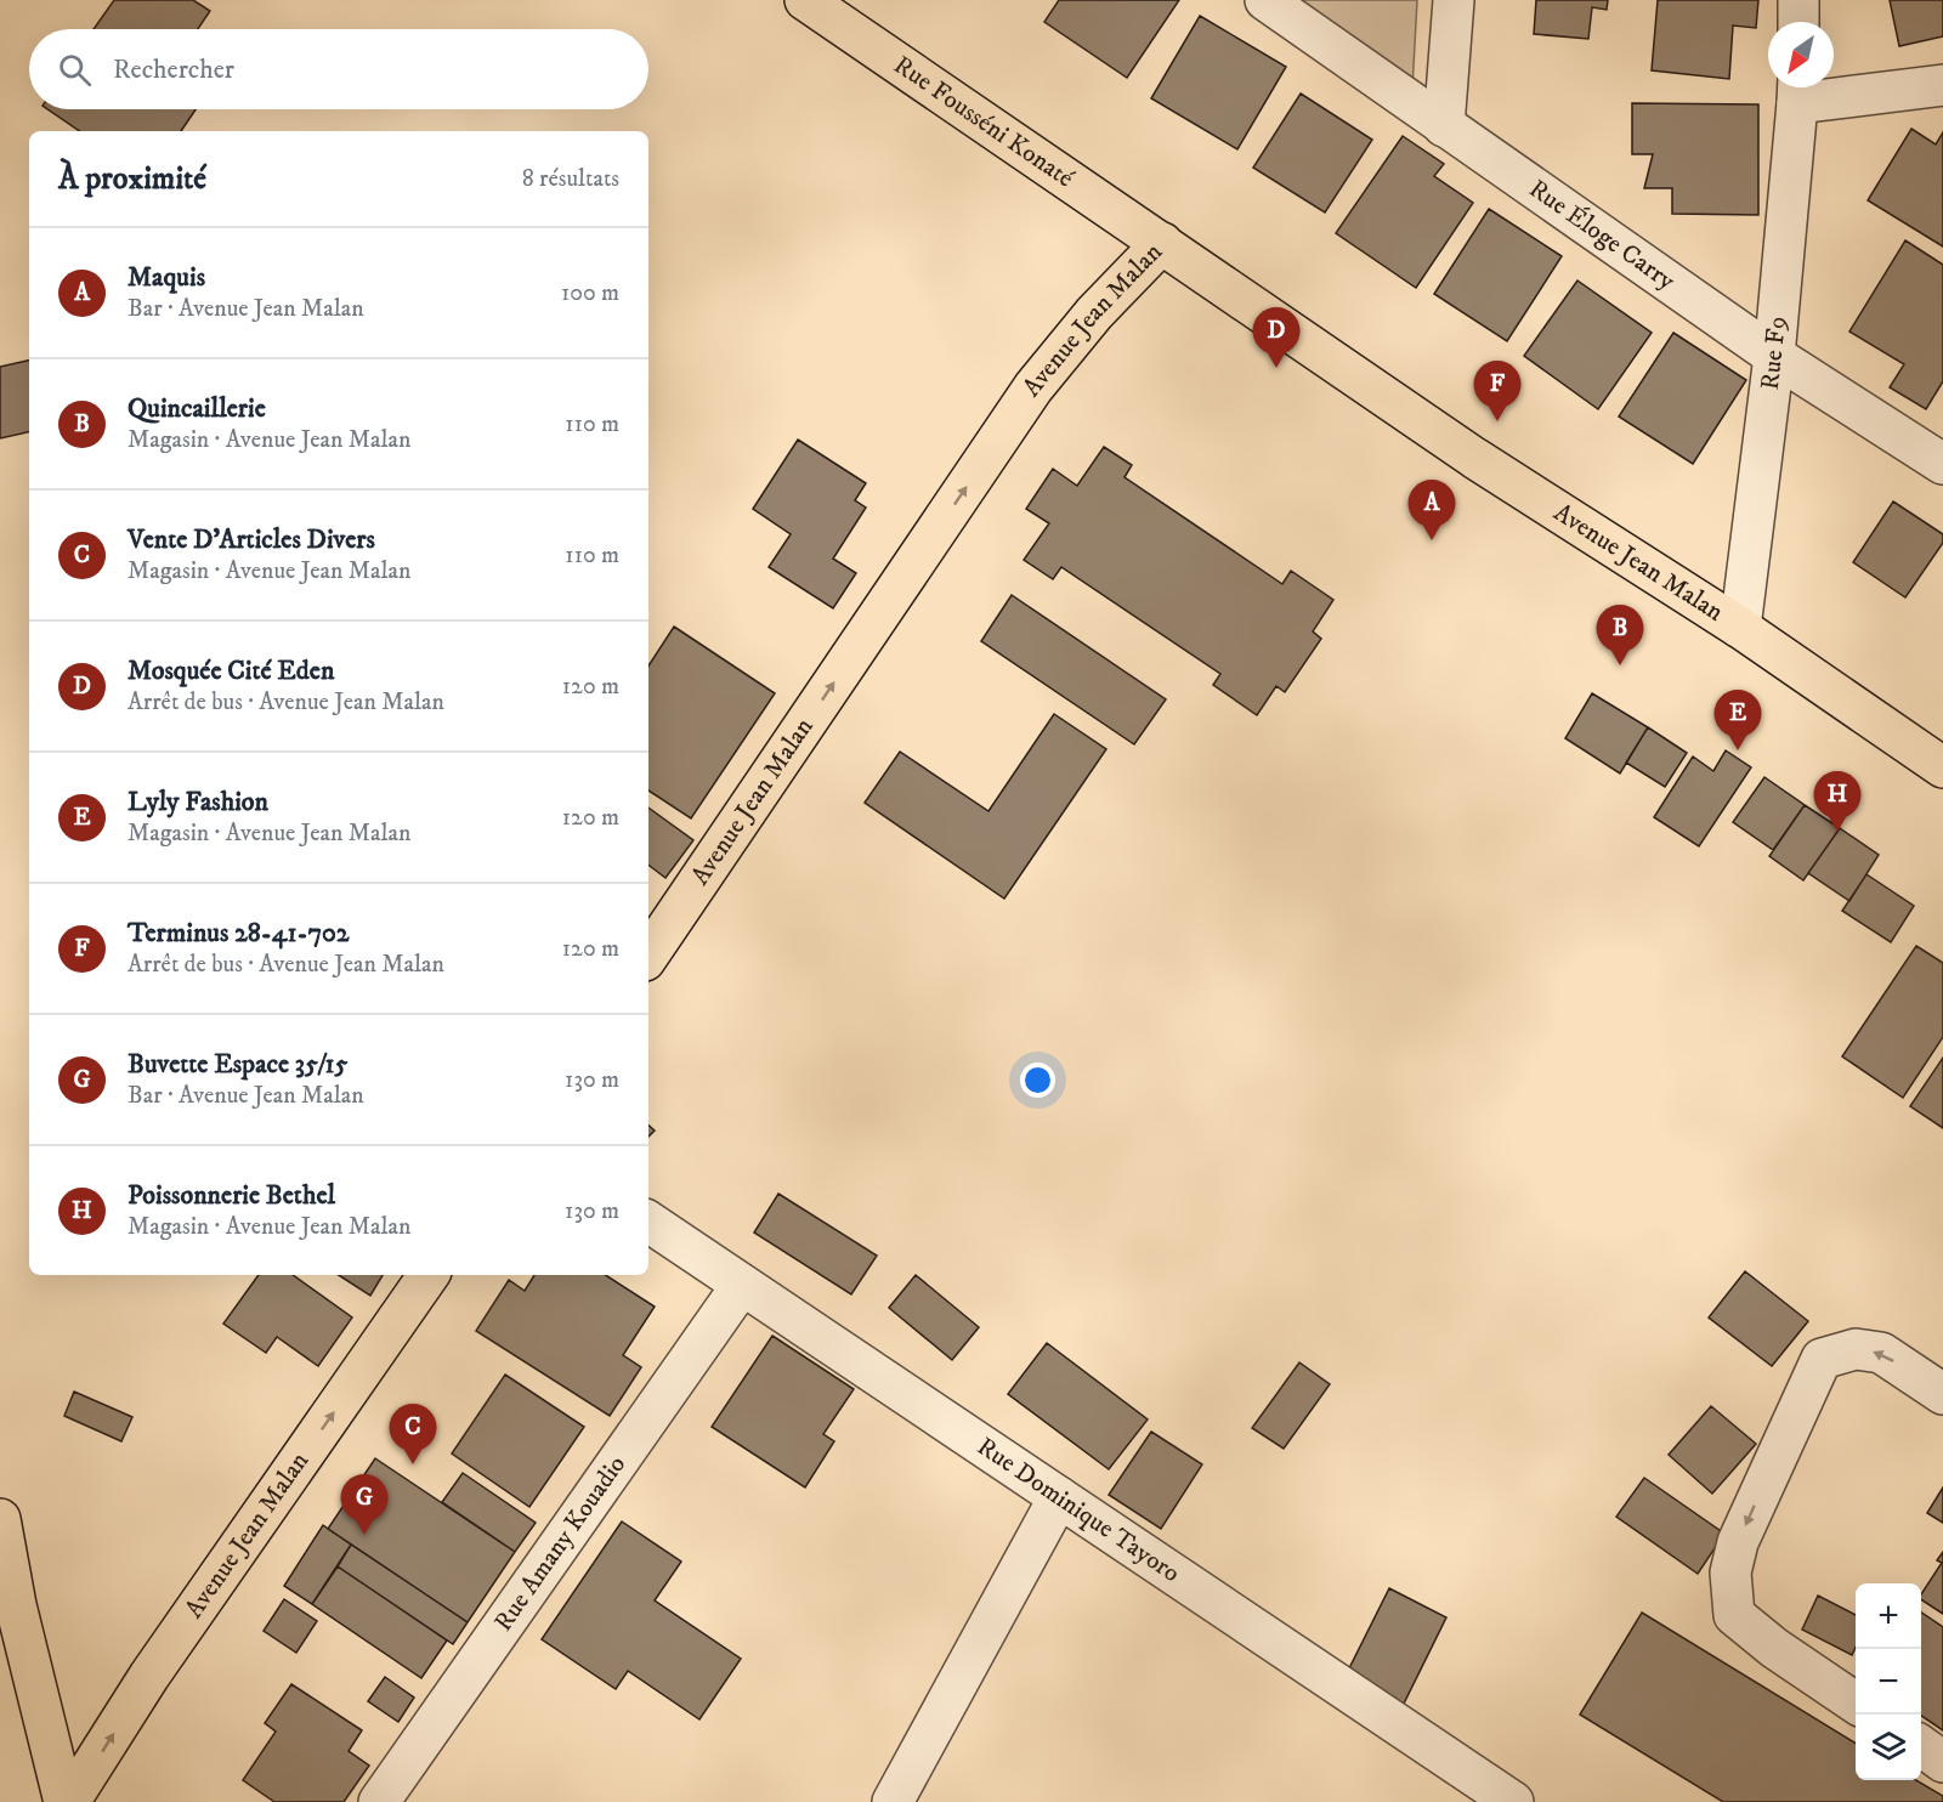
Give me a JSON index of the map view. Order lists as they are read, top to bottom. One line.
{"streets":{"main road":["Rue Fousséni Konaté","Avenue Jean Malan"],"street":["Rue Éloge Carry","Rue F9","Rue Dominique Tayoro","Rue Amany Kouadio"]},"crossings":[["Rue Fousséni Konaté","Avenue Jean Malan"],["Rue Éloge Carry","Rue F9"],["Avenue Jean Malan","Rue F9"],["Rue Dominique Tayoro","Rue Amany Kouadio"]],"one_way":["Avenue Jean Malan"],"north":"bottom left","page":{"search":"Rechercher","heading":["À proximité","8 résultats"],"list":[{"mark":"A","name":"Maquis","note":"Bar · Avenue Jean Malan","value":"100 m"},{"mark":"B","name":"Quincaillerie","note":"Magasin · Avenue Jean Malan","value":"110 m"},{"mark":"C","name":"Vente D'Articles Divers","note":"Magasin · Avenue Jean Malan","value":"110 m"},{"mark":"D","name":"Mosquée Cité Eden","note":"Arrêt de bus · Avenue Jean Malan","value":"120 m"},{"mark":"E","name":"Lyly Fashion","note":"Magasin · Avenue Jean Malan","value":"120 m"},{"mark":"F","name":"Terminus 28-41-702","note":"Arrêt de bus · Avenue Jean Malan","value":"120 m"},{"mark":"G","name":"Buvette Espace 35/15","note":"Bar · Avenue Jean Malan","value":"130 m"},{"mark":"H","name":"Poissonnerie Bethel","note":"Magasin · Avenue Jean Malan","value":"130 m"}],"pins":["D","F","A","B","E","H","C","G"],"map_buttons":["+","−"]}}
